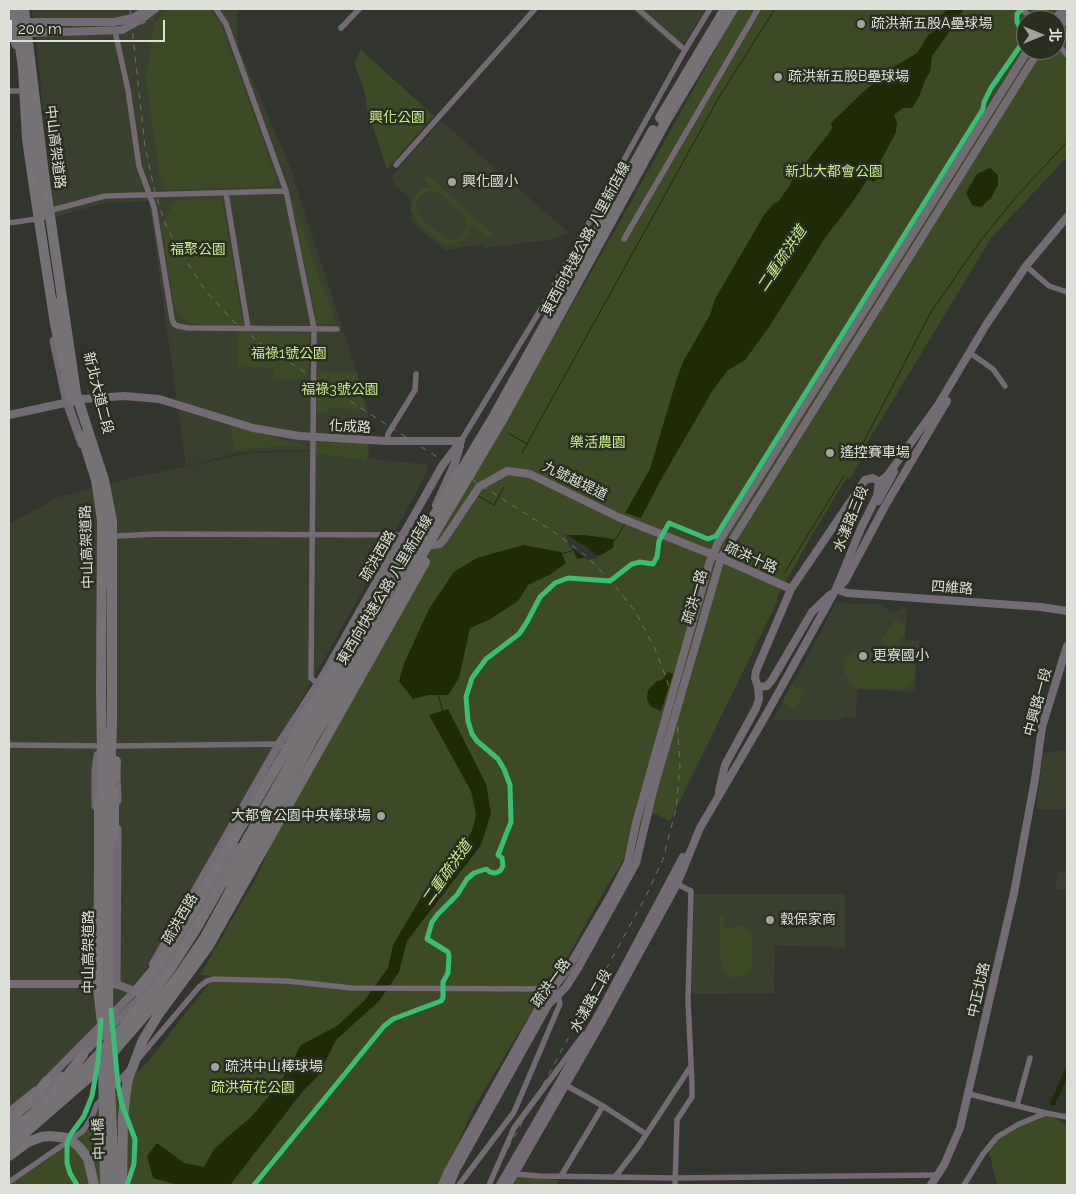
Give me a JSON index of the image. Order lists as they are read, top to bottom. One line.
{"streets":{"highway":["中山高架道路","東西向快速公路 八里新店線","中山橋"],"main road":["新北大道二段"],"street":["化成路","九號越堤道","水漾路三段","疏洪西路","疏洪十路","四維路","疏洪一路","中興路一段","中正北路","水漾路二段"]},"crossings":[["中山高架道路","新北大道二段"],["中山高架道路","化成路"],["中山高架道路","中山橋"],["新北大道二段","化成路"],["化成路","九號越堤道"],["化成路","疏洪西路"],["九號越堤道","疏洪西路"],["九號越堤道","疏洪十路"],["水漾路三段","四維路"],["水漾路三段","水漾路二段"],["疏洪十路","疏洪一路"],["中興路一段","中正北路"]],"water":["二重疏洪道"],"parks":["興化公園","新北大都會公園","福聚公園","福祿1號公園","福祿3號公園","樂活農園","疏洪荷花公園"],"places":["疏洪新五股A壘球場","疏洪新五股B壘球場","興化國小","遙控賽車場","更寮國小","大都會公園中央棒球場","穀保家商","疏洪中山棒球場"],"scale_bar":"200 m","north":"right"}
